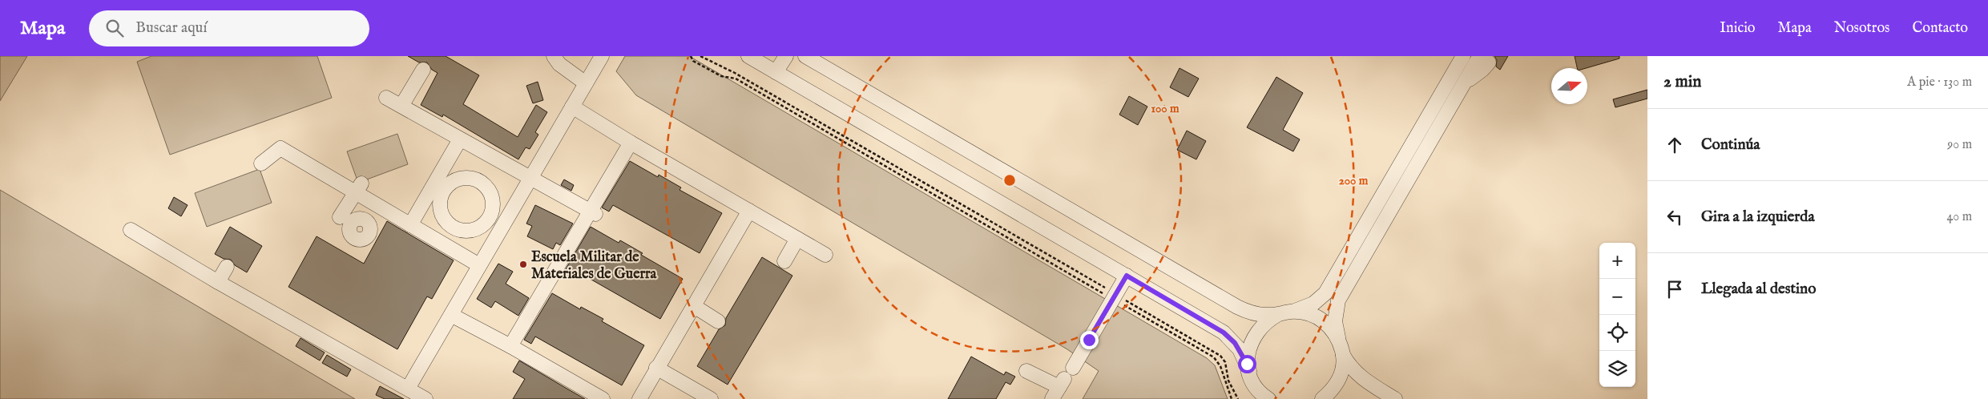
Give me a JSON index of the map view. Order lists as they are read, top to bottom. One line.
{"places":["Escuela Militar de Materiales de Guerra"],"north":"right","page":{"header":"Mapa","search":"Buscar aquí","nav":["Inicio","Mapa","Nosotros","Contacto"],"heading":["2 min","A pie · 130 m"],"list":[["Continúa","90 m"],["Gira a la izquierda","40 m"],"Llegada al destino"],"map_buttons":["+","−"]},"rings":["100 m","200 m"]}
